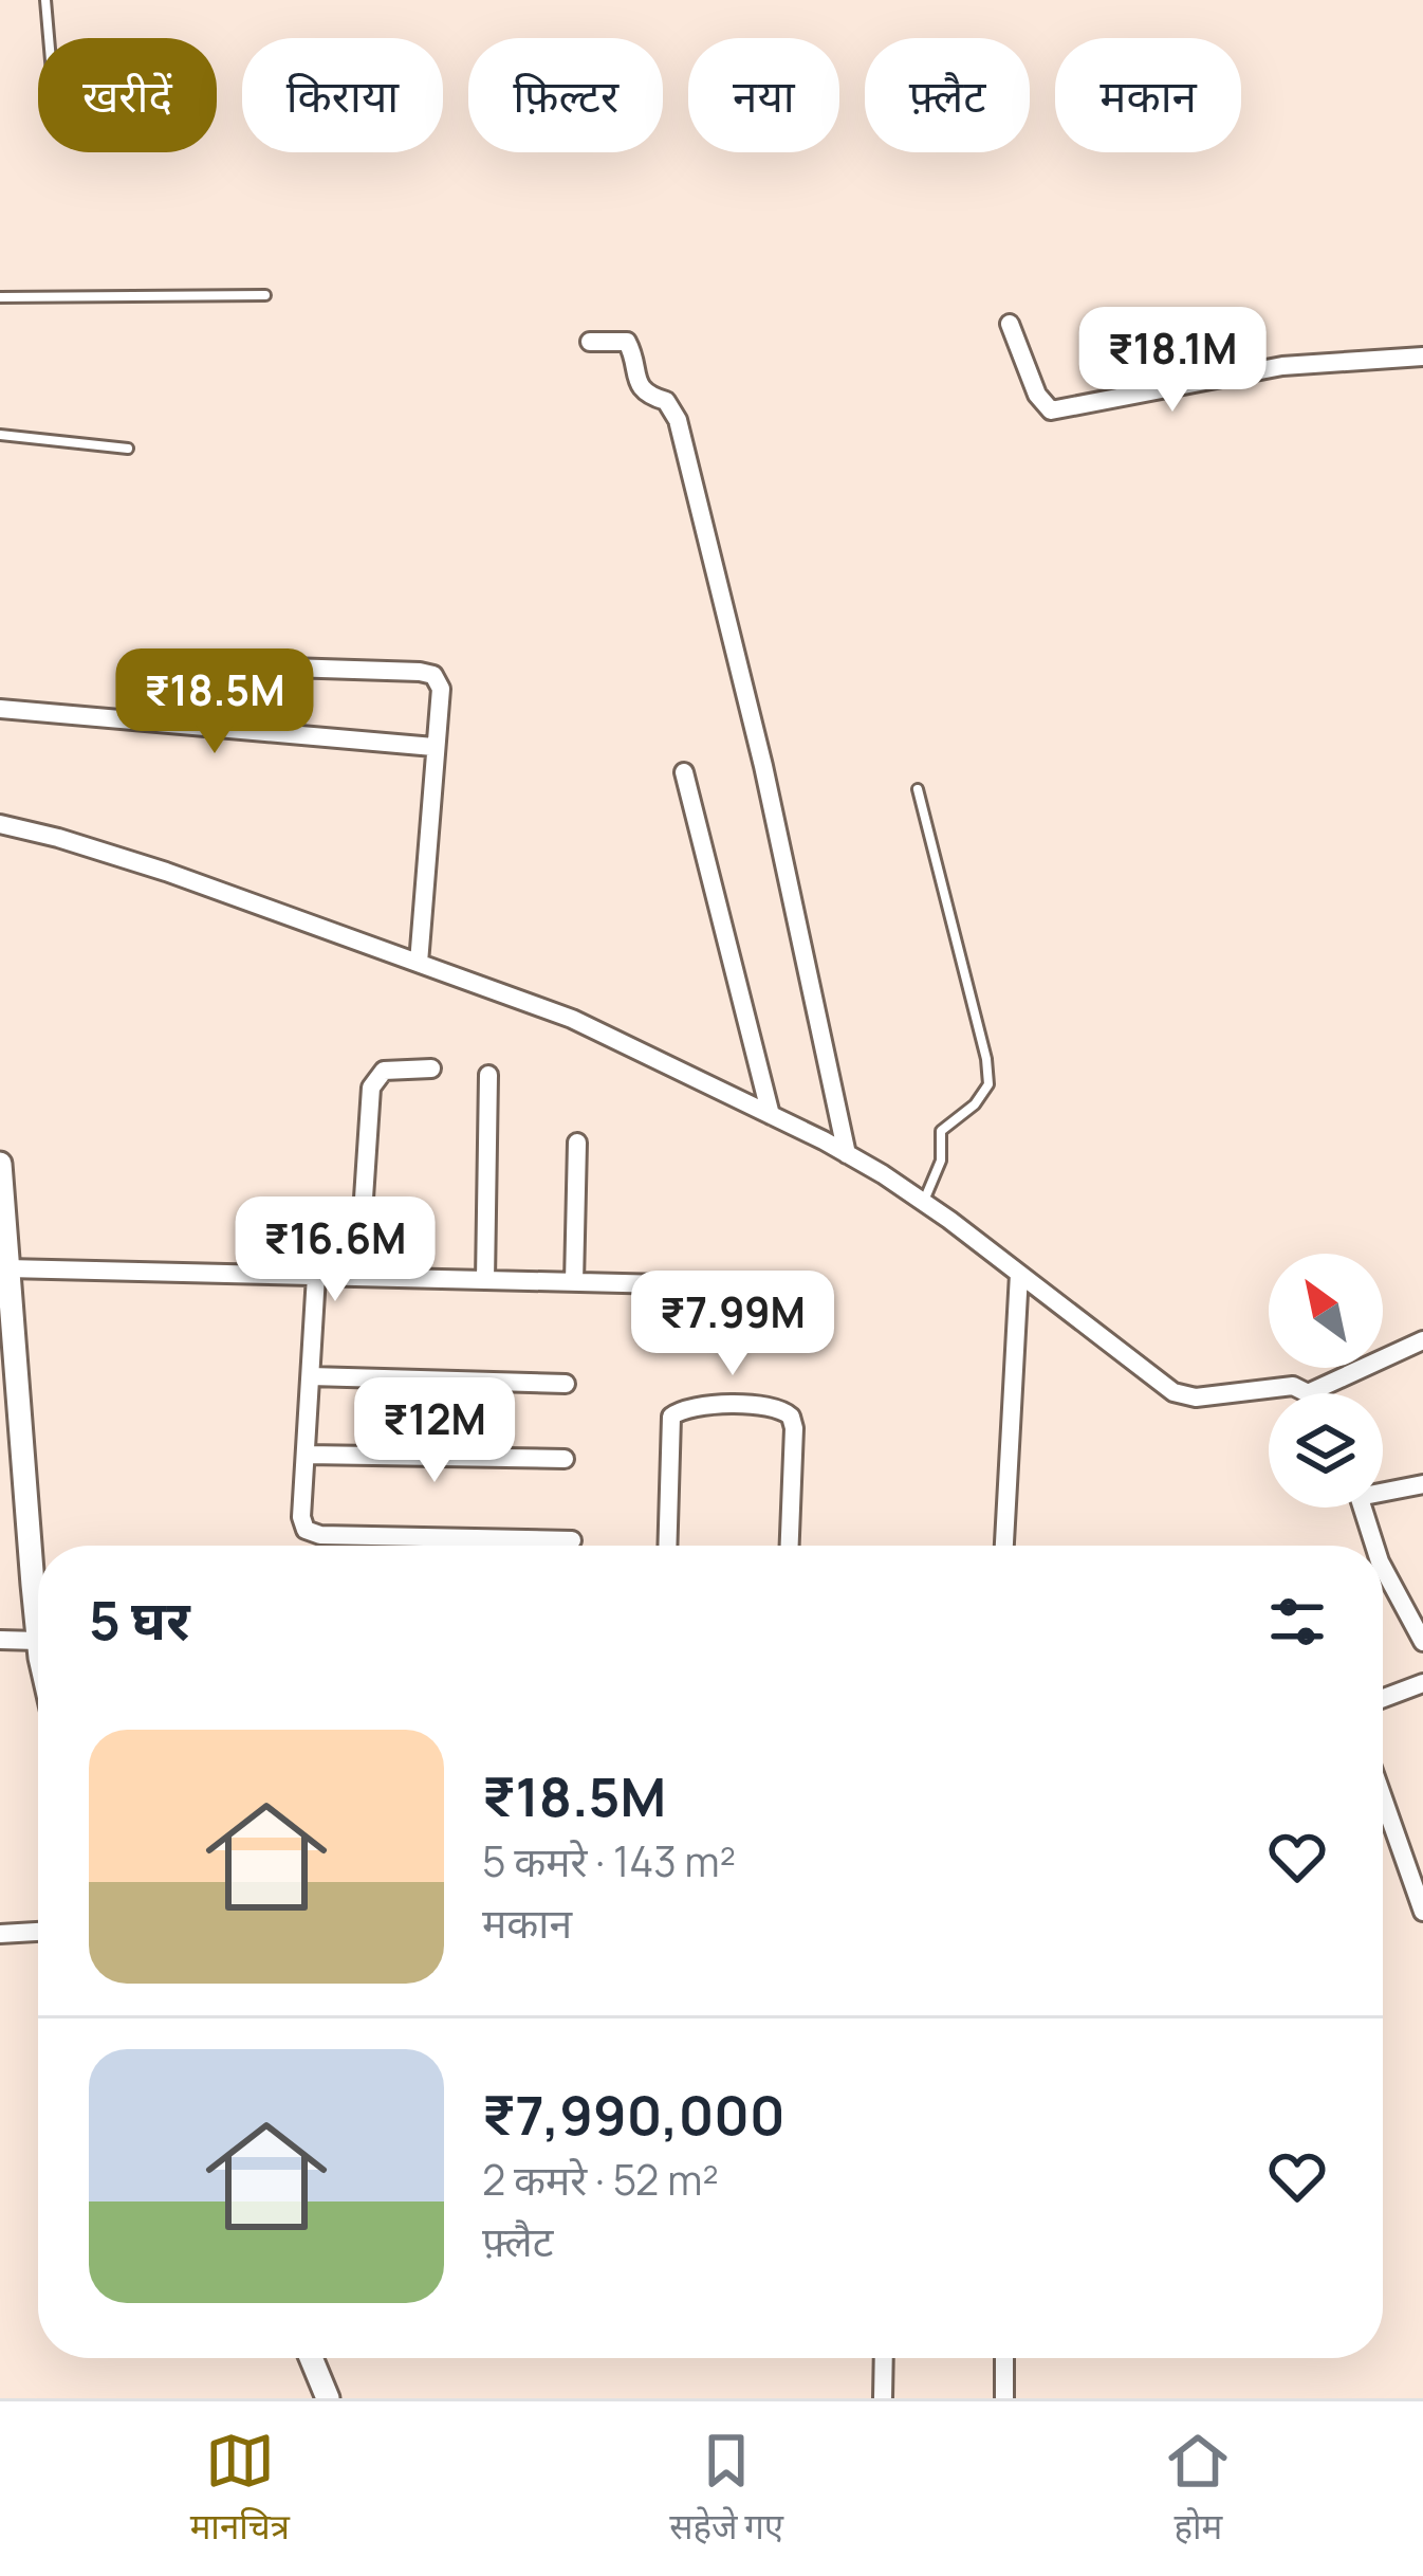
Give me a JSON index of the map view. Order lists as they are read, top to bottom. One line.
{"north":"top left","page":{"chip":["खरीदें","किराया","फ़िल्टर","नया","फ़्लैट","मकान"],"price":["₹18.1M","₹18.5M","₹16.6M","₹7.99M","₹12M"],"heading":"5 घर","list":[{"name":"₹18.5M","note":"5 कमरे · 143 m² · मकान"},{"name":"₹7,990,000","note":"2 कमरे · 52 m² · फ़्लैट"}],"tabs":["मानचित्र","सहेजे गए","होम"]}}
